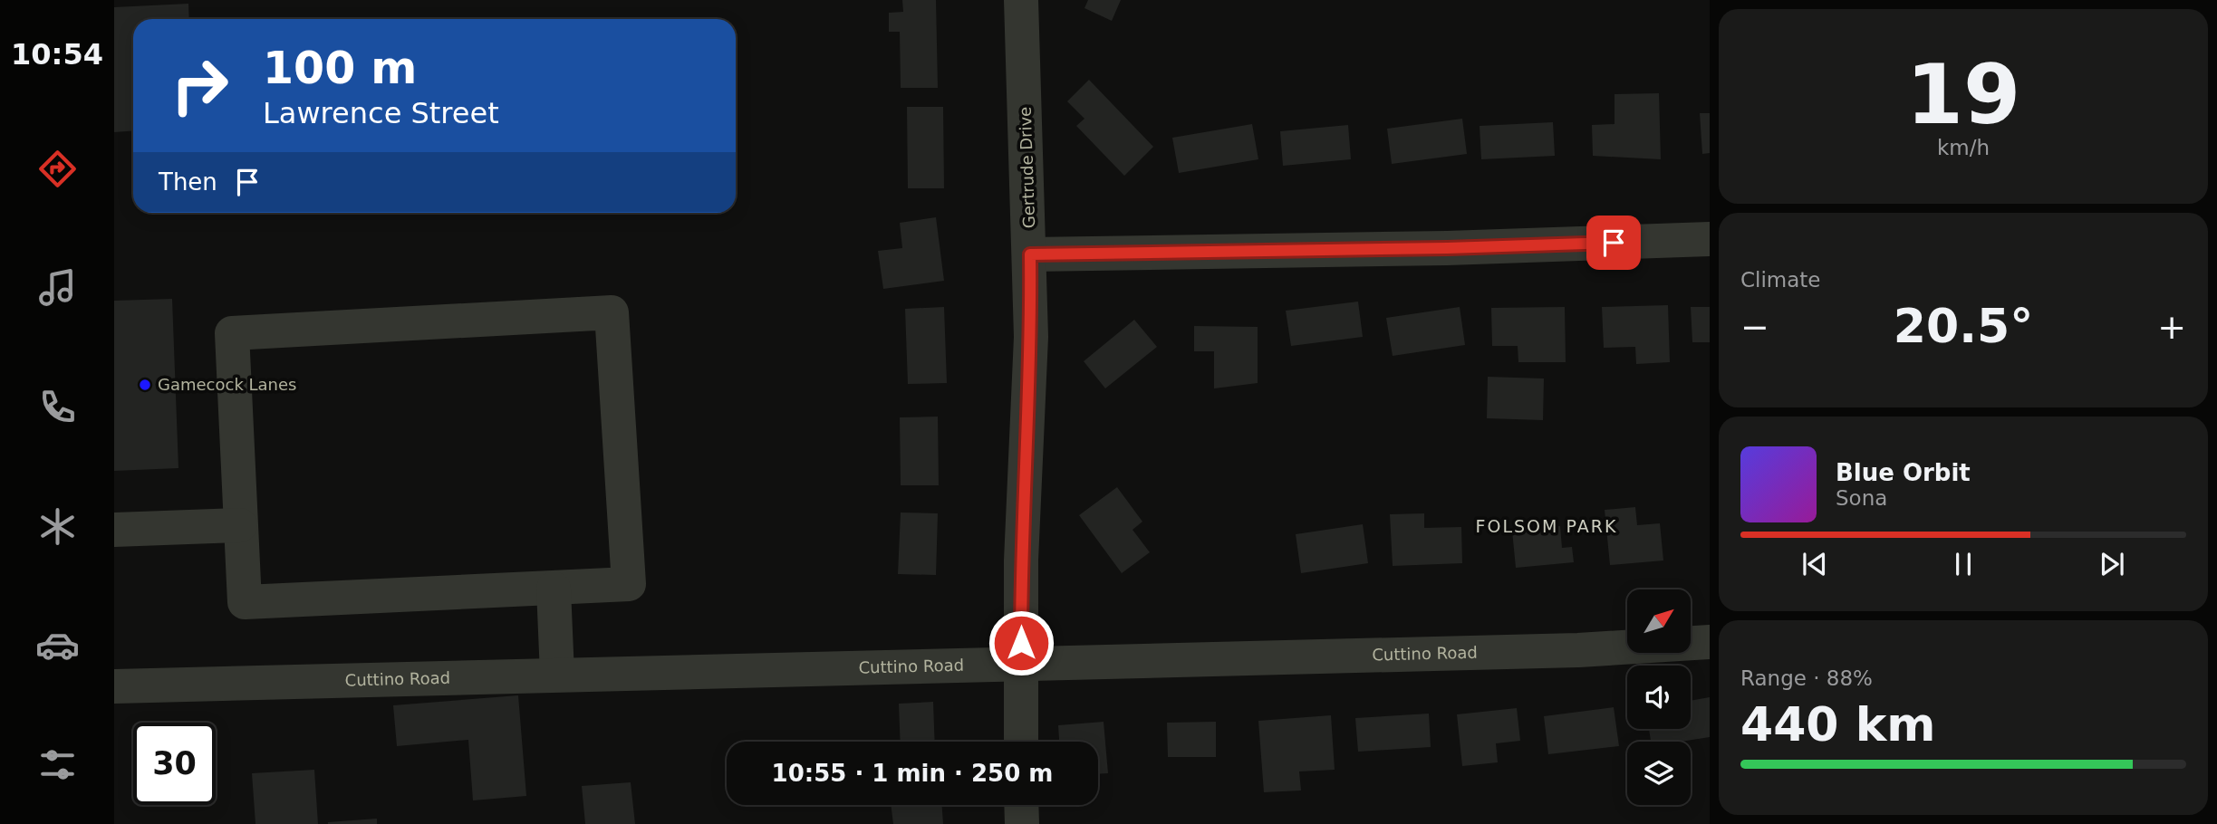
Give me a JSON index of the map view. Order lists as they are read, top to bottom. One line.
{"streets":{"street":["Gertrude Drive","Cuttino Road"]},"crossings":[["Gertrude Drive","Cuttino Road"]],"districts":["FOLSOM PARK"],"places":["Gamecock Lanes"],"north":"top right","page":{"tabs":"10:54","tile":[["19","km/h"],"Climate",["Range · 88%","440 km"]],"turn":["100 m","Lawrence Street"],"then":"Then","heat":["−","20.5°","+"],"song":["Blue Orbit","Sona"],"limit":"30","trip":"10:55 · 1 min · 250 m"}}
